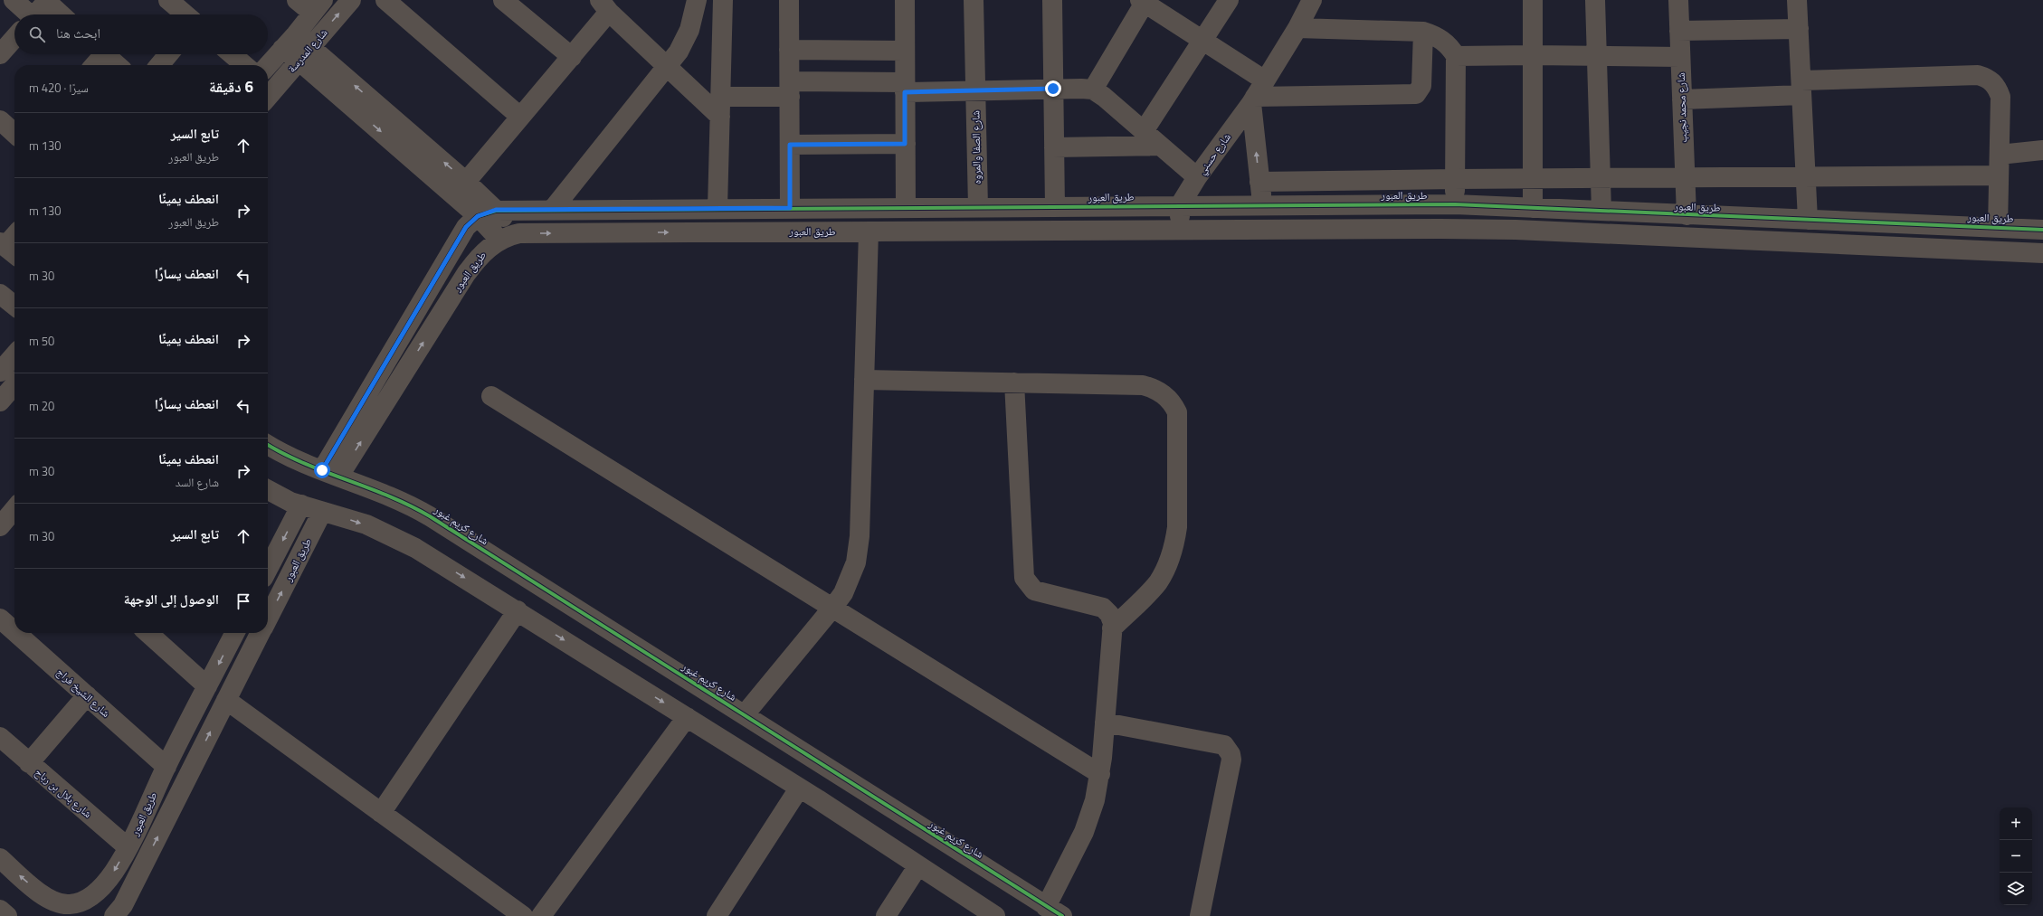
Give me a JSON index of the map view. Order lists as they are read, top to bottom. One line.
{"streets":{"street":["شارع المدرسة","شارع محمد نجيب","شارع الصفا والمروه","شارع حسني","طريق العبور","شارع كريم غبور","شارع الشيخ فراج","شارع بلال بن رباح"]},"crossings":[["شارع محمد نجيب","طريق العبور"],["شارع الصفا والمروه","طريق العبور"],["شارع حسني","طريق العبور"],["طريق العبور","شارع كريم غبور"],["طريق العبور","شارع الشيخ فراج"],["طريق العبور","شارع بلال بن رباح"]],"page":{"search":"ابحث هنا","heading":["6 دقيقة","سيرًا · 420 m"],"list":[["تابع السير","طريق العبور","130 m"],["انعطف يمينًا","طريق العبور","130 m"],["انعطف يسارًا","30 m"],["انعطف يمينًا","50 m"],["انعطف يسارًا","20 m"],["انعطف يمينًا","شارع السد","30 m"],["تابع السير","30 m"],"الوصول إلى الوجهة"],"map_buttons":["+","−"]}}
